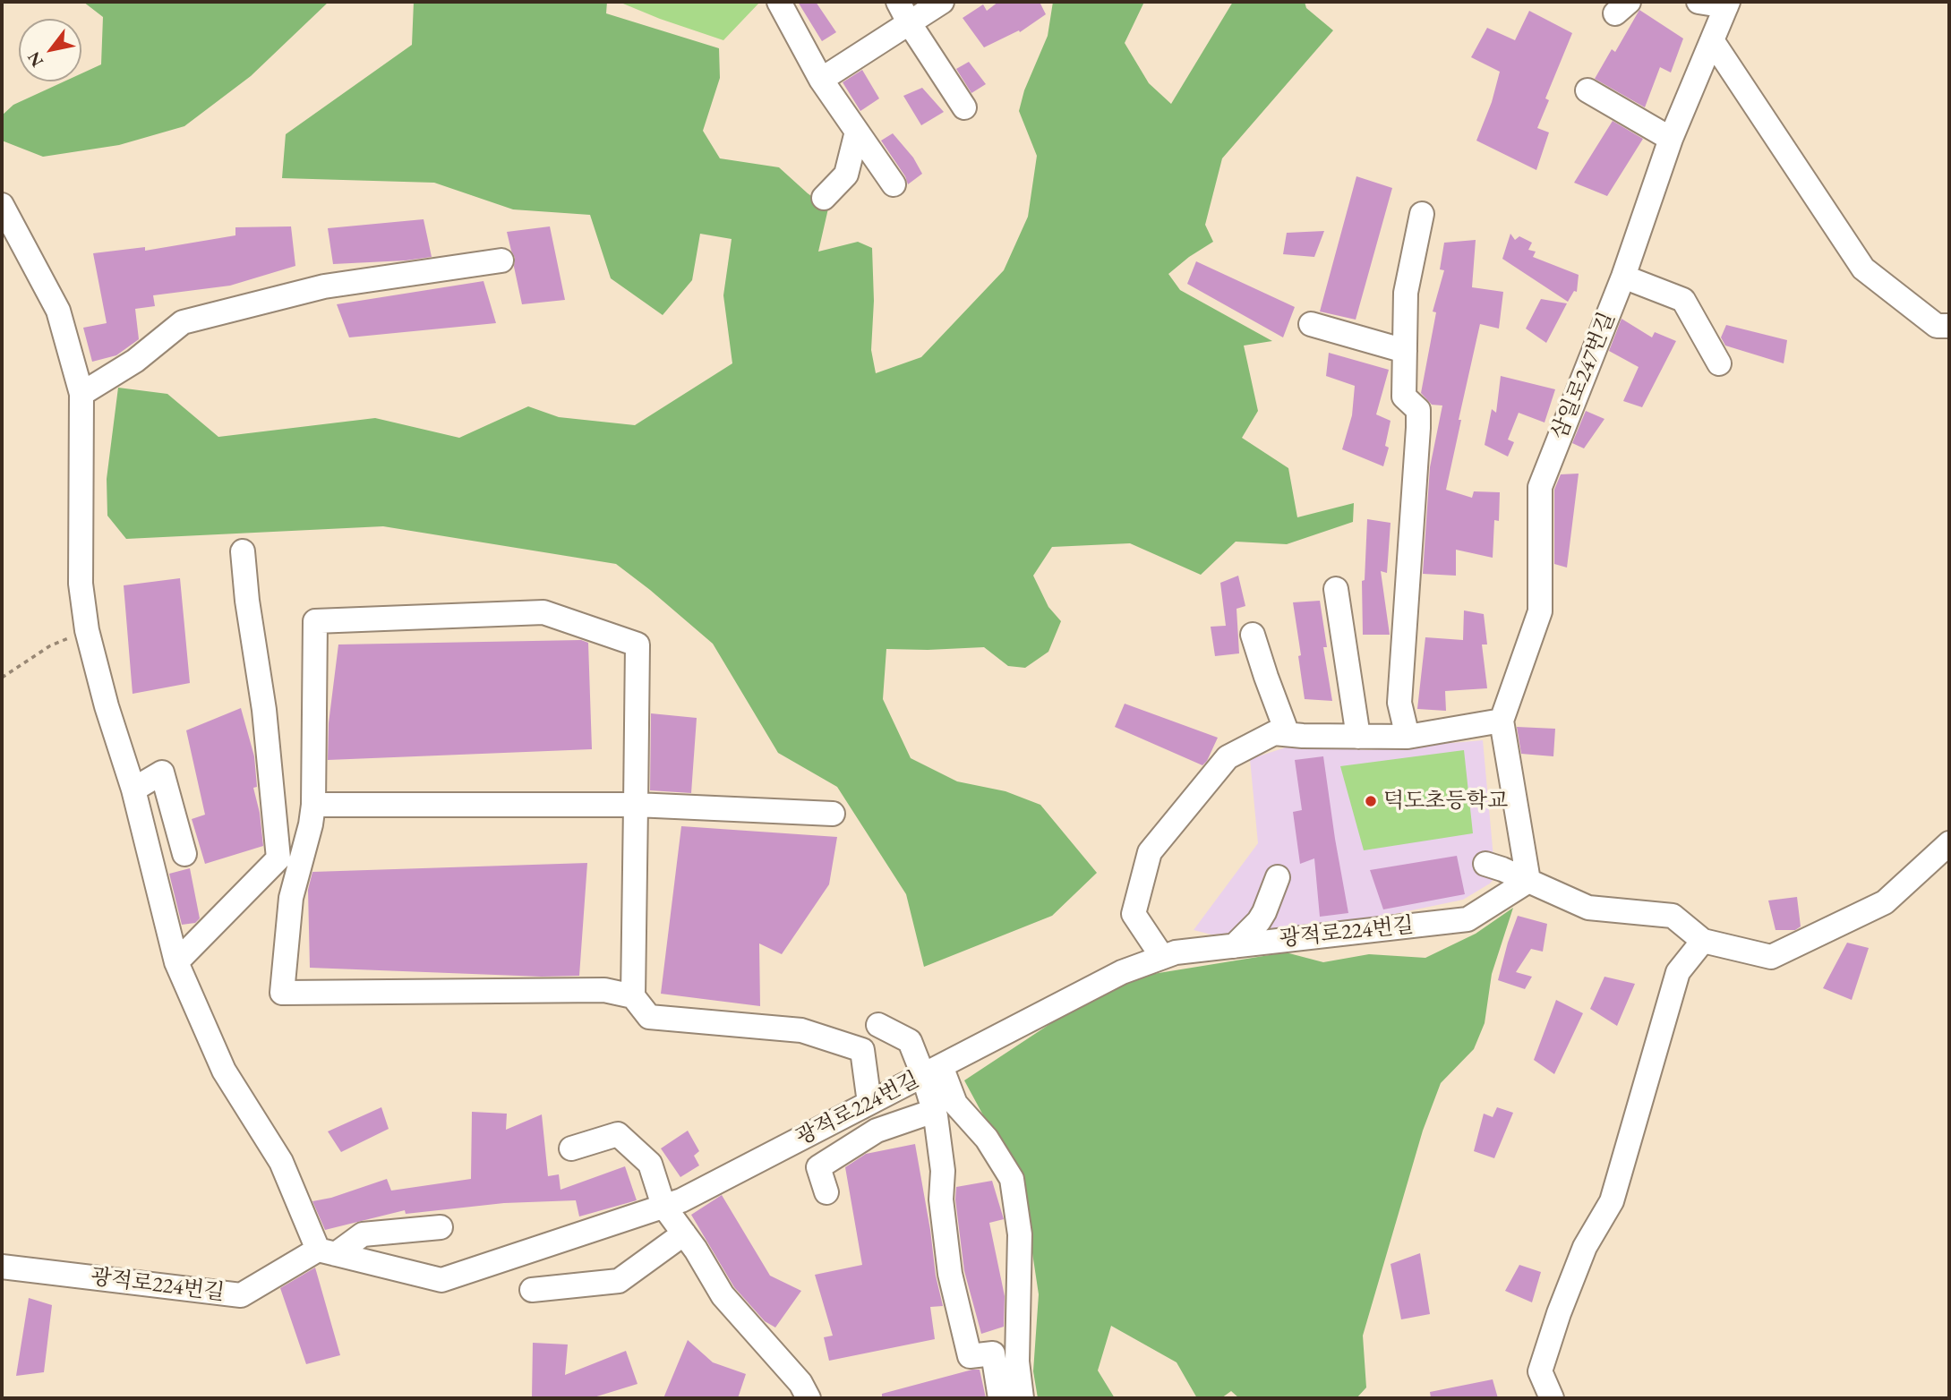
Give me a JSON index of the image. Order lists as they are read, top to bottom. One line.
{"streets":{"street":["삼일로247번길","광적로224번길"]},"crossings":[["삼일로247번길","광적로224번길"]],"places":["덕도초등학교"],"north":"bottom left"}
